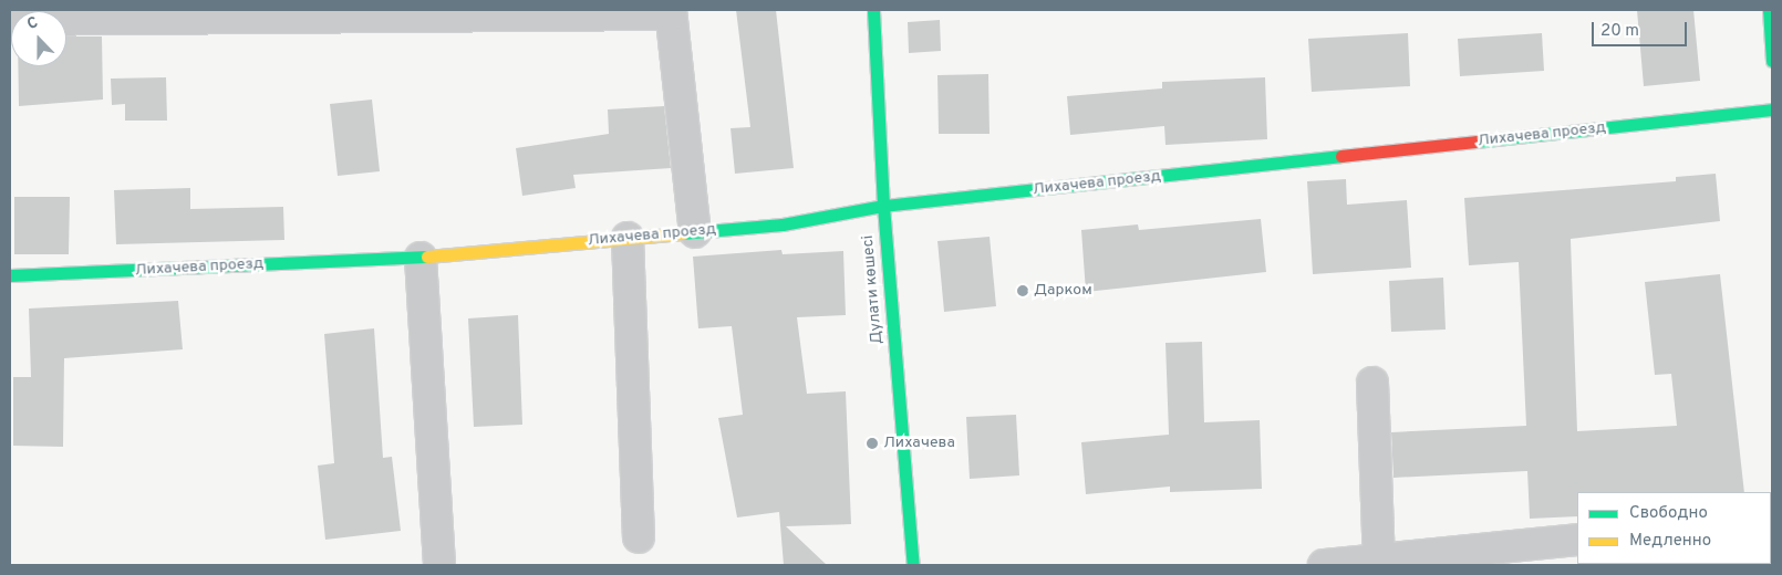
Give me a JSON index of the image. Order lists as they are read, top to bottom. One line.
{"streets":{"street":["Лихачева проезд","Дулати көшесі"]},"crossings":[["Лихачева проезд","Дулати көшесі"]],"places":["Дарком","Лихачева"],"legend":["Свободно","Медленно"],"scale_bar":"20 m","north":"top"}
